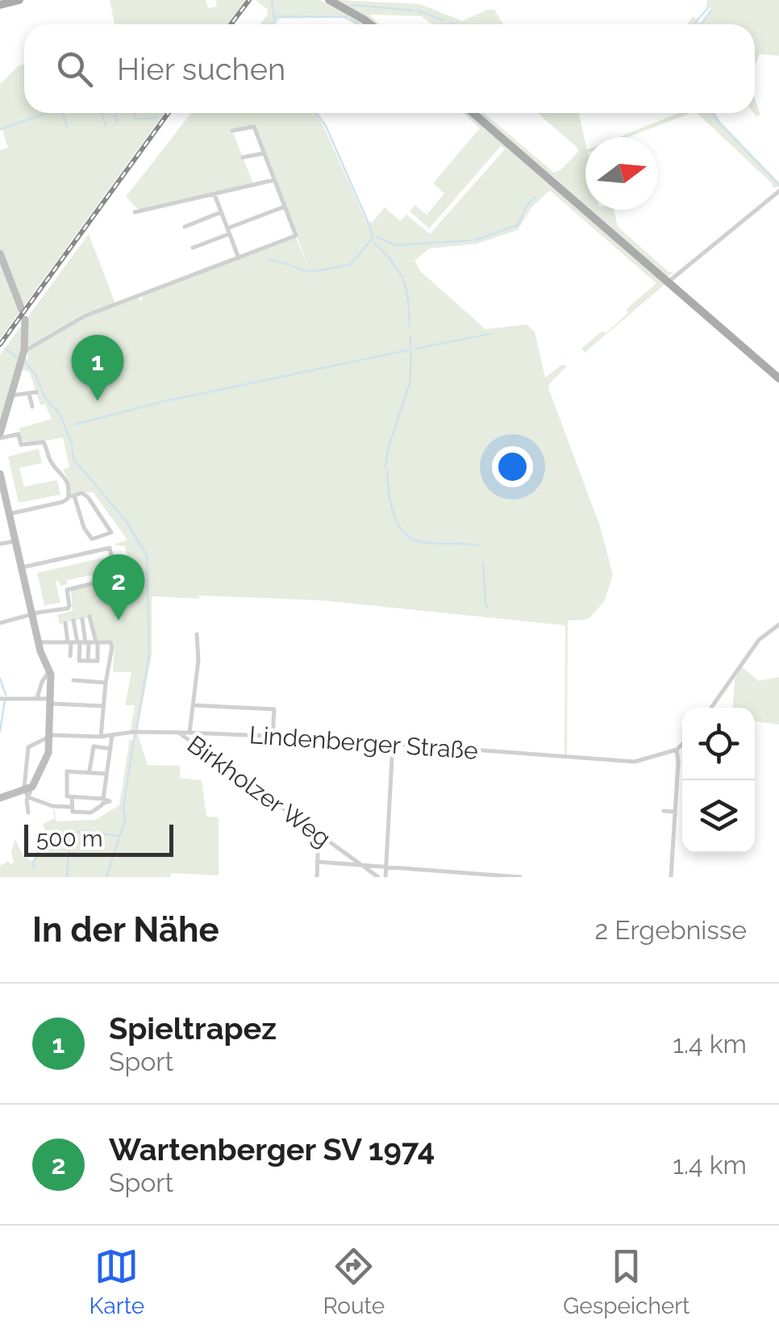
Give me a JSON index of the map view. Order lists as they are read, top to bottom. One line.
{"streets":{"street":["Lindenberger Straße","Birkholzer Weg"]},"crossings":[["Lindenberger Straße","Birkholzer Weg"]],"scale_bar":"500 m","north":"right","page":{"search":"Hier suchen","pins":["1","2"],"scale":"500 m","heading":["In der Nähe","2 Ergebnisse"],"list":[{"mark":"1","name":"Spieltrapez","note":"Sport","value":"1.4 km"},{"mark":"2","name":"Wartenberger SV 1974","note":"Sport","value":"1.4 km"}],"nav":["Karte","Route","Gespeichert"]}}
